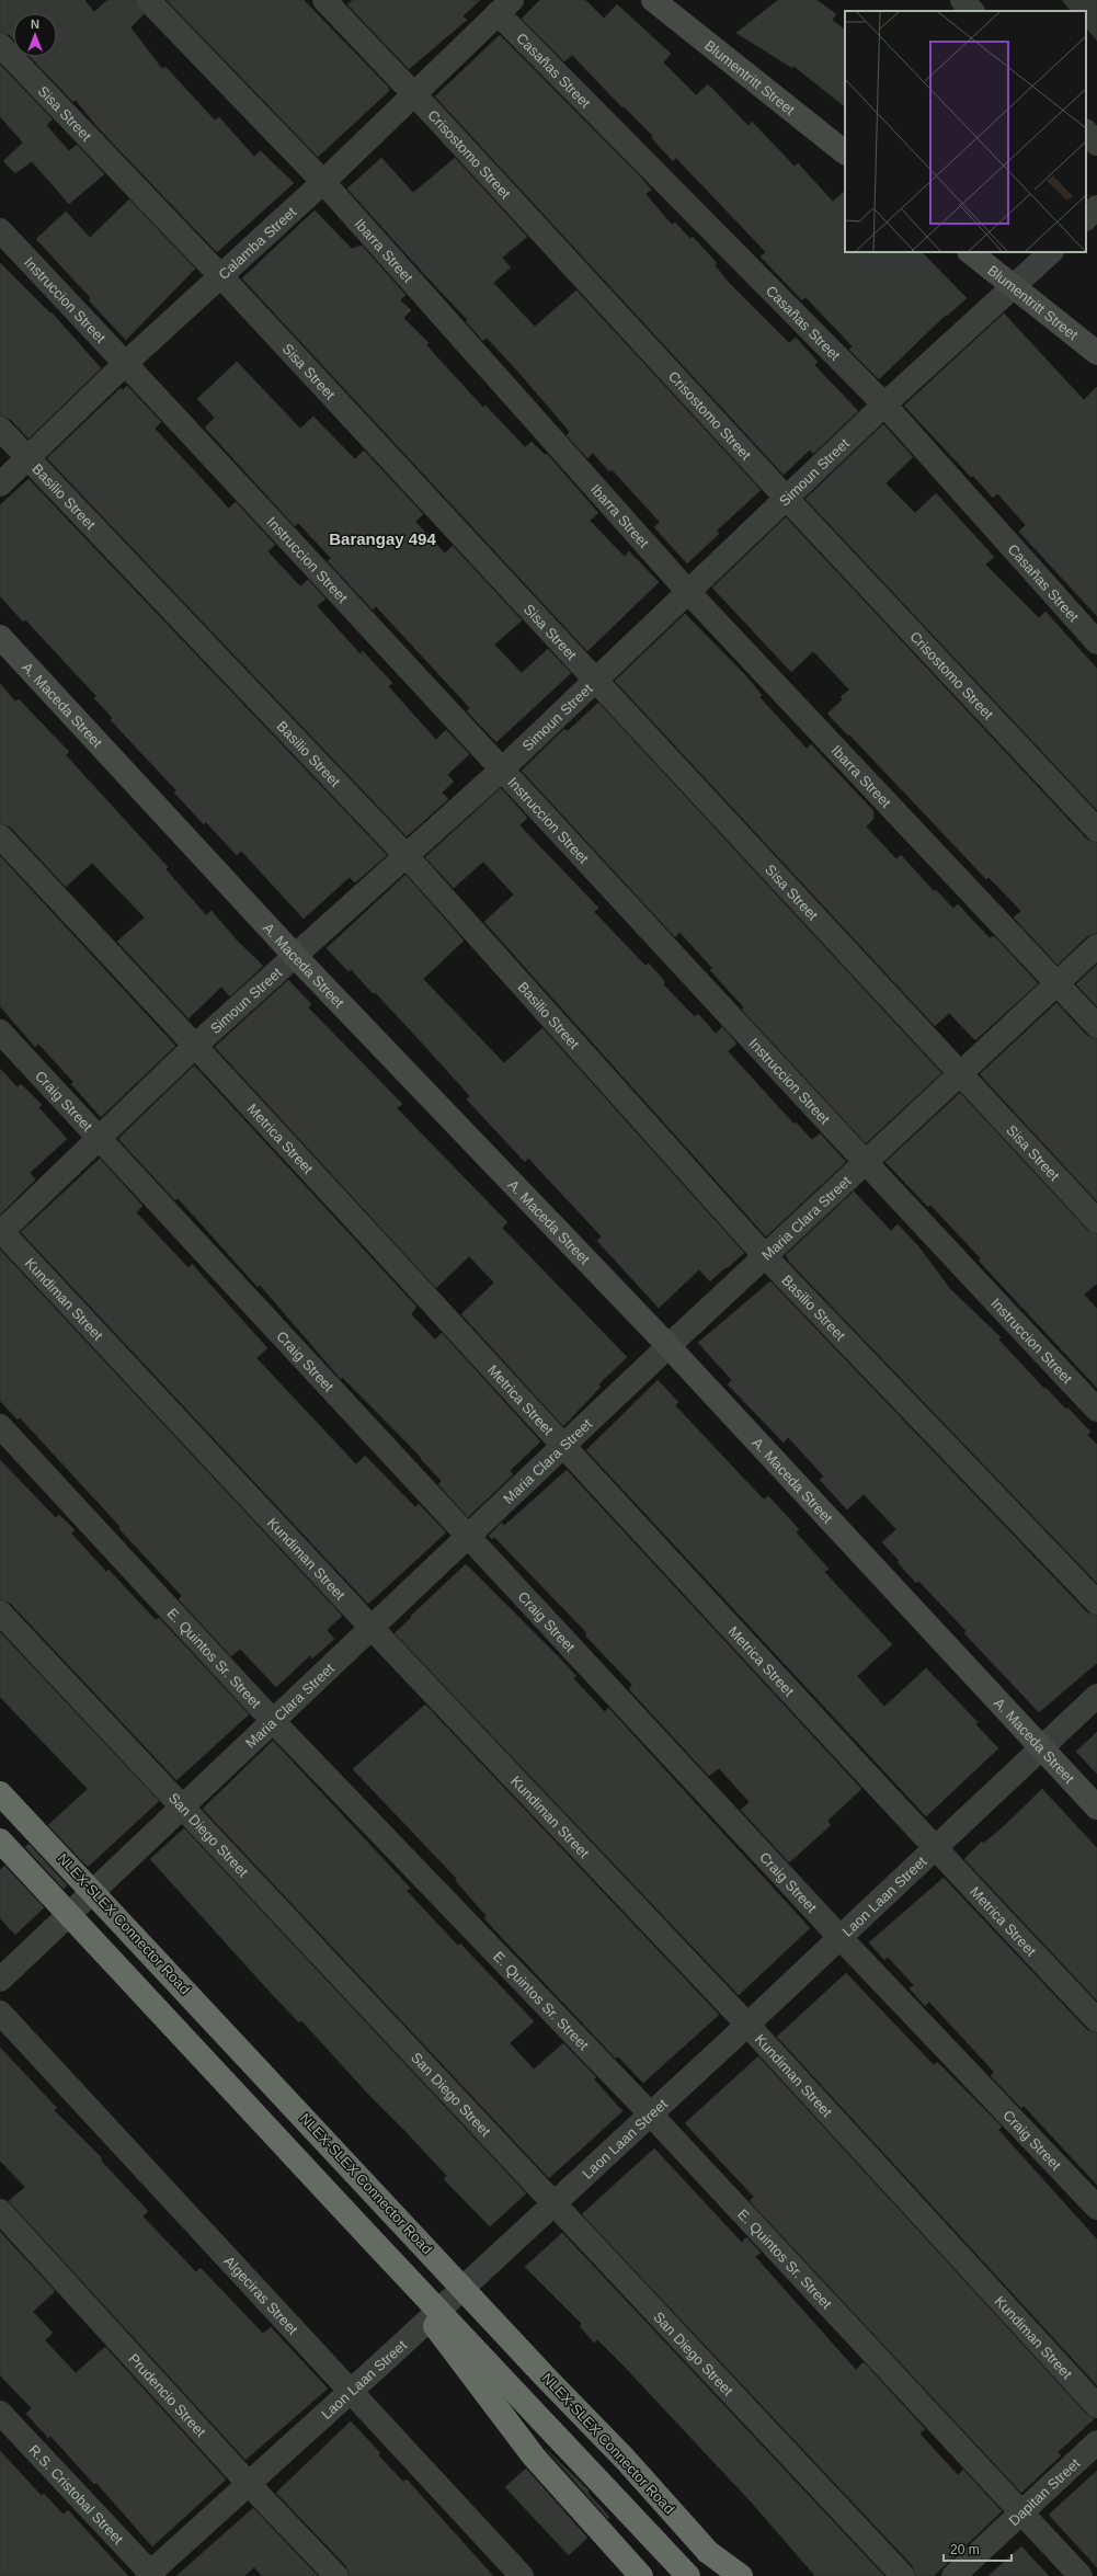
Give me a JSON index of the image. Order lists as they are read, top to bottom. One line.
{"streets":{"highway":["NLEX-SLEX Connector Road"],"main road":["Blumentritt Street","A. Maceda Street"],"street":["Casañas Street","Sisa Street","Crisostomo Street","Calamba Street","Ibarra Street","Instruccion Street","Simoun Street","Basilio Street","Craig Street","Metrica Street","Maria Clara Street","Kundiman Street","E. Quintos Sr. Street","San Diego Street","Laon Laan Street","Algeciras Street","Prudencio Street","Dapitan Street","R.S. Cristobal Street"]},"crossings":[["Casañas Street","Calamba Street"],["Casañas Street","Simoun Street"],["Blumentritt Street","Simoun Street"],["Sisa Street","Calamba Street"],["Sisa Street","Simoun Street"],["Sisa Street","Maria Clara Street"],["Crisostomo Street","Calamba Street"],["Crisostomo Street","Simoun Street"],["Calamba Street","Ibarra Street"],["Calamba Street","Instruccion Street"],["Calamba Street","Basilio Street"],["Ibarra Street","Simoun Street"],["Ibarra Street","Maria Clara Street"],["Instruccion Street","Simoun Street"],["Instruccion Street","Maria Clara Street"],["Simoun Street","Basilio Street"],["Simoun Street","A. Maceda Street"],["Simoun Street","Craig Street"],["Simoun Street","Metrica Street"],["Simoun Street","Kundiman Street"],["Basilio Street","Maria Clara Street"],["A. Maceda Street","Maria Clara Street"],["A. Maceda Street","Laon Laan Street"],["Craig Street","Maria Clara Street"],["Craig Street","Laon Laan Street"],["Metrica Street","Maria Clara Street"],["Metrica Street","Laon Laan Street"],["Maria Clara Street","Kundiman Street"],["Maria Clara Street","E. Quintos Sr. Street"],["Maria Clara Street","San Diego Street"],["Kundiman Street","Laon Laan Street"],["E. Quintos Sr. Street","Laon Laan Street"],["E. Quintos Sr. Street","Dapitan Street"],["San Diego Street","Laon Laan Street"],["Laon Laan Street","Algeciras Street"],["Laon Laan Street","Prudencio Street"],["Laon Laan Street","R.S. Cristobal Street"]],"districts":["Barangay 494"],"scale_bar":"20 m","north":"top"}
